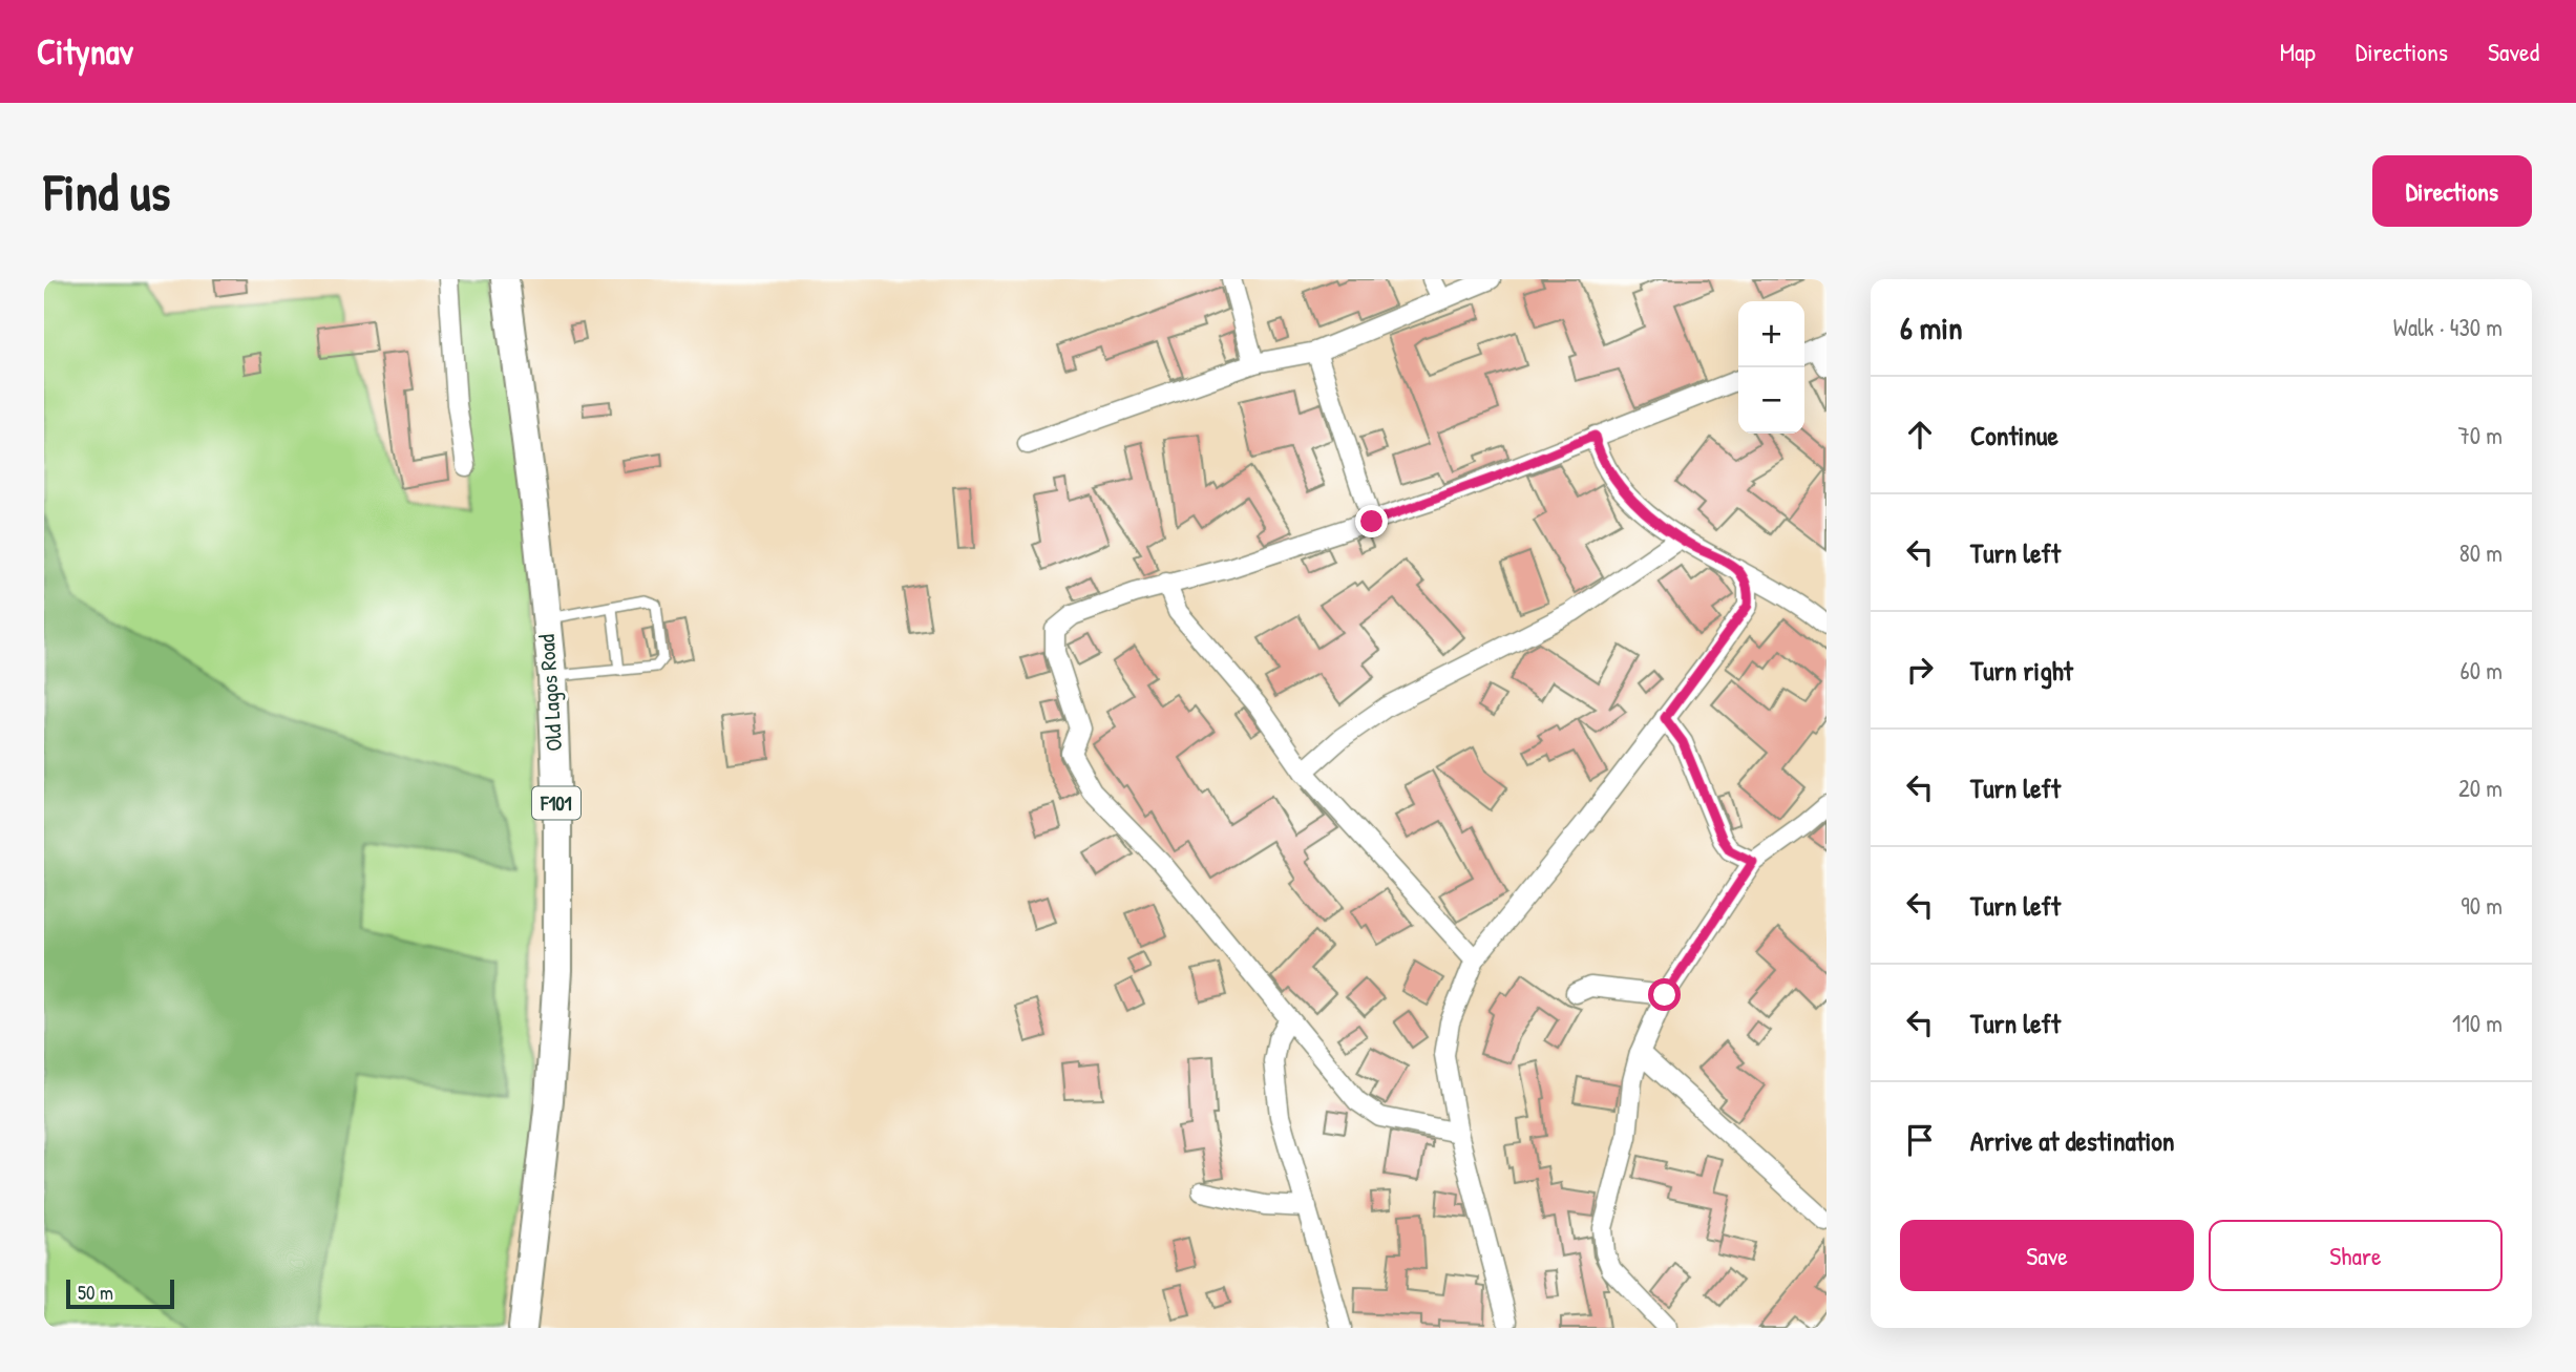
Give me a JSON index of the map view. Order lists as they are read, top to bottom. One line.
{"streets":{"main road":["Old Lagos Road","F101"]},"scale_bar":"50 m","page":{"header":"Citynav","nav":["Map","Directions","Saved"],"buttons":["Directions",["Save","Share"]],"title":"Find us","heading":["6 min","Walk · 430 m"],"map_buttons":["+","−"],"list":[["Continue","70 m"],["Turn left","80 m"],["Turn right","60 m"],["Turn left","20 m"],["Turn left","90 m"],["Turn left","110 m"],"Arrive at destination"],"scale":"50 m"}}
